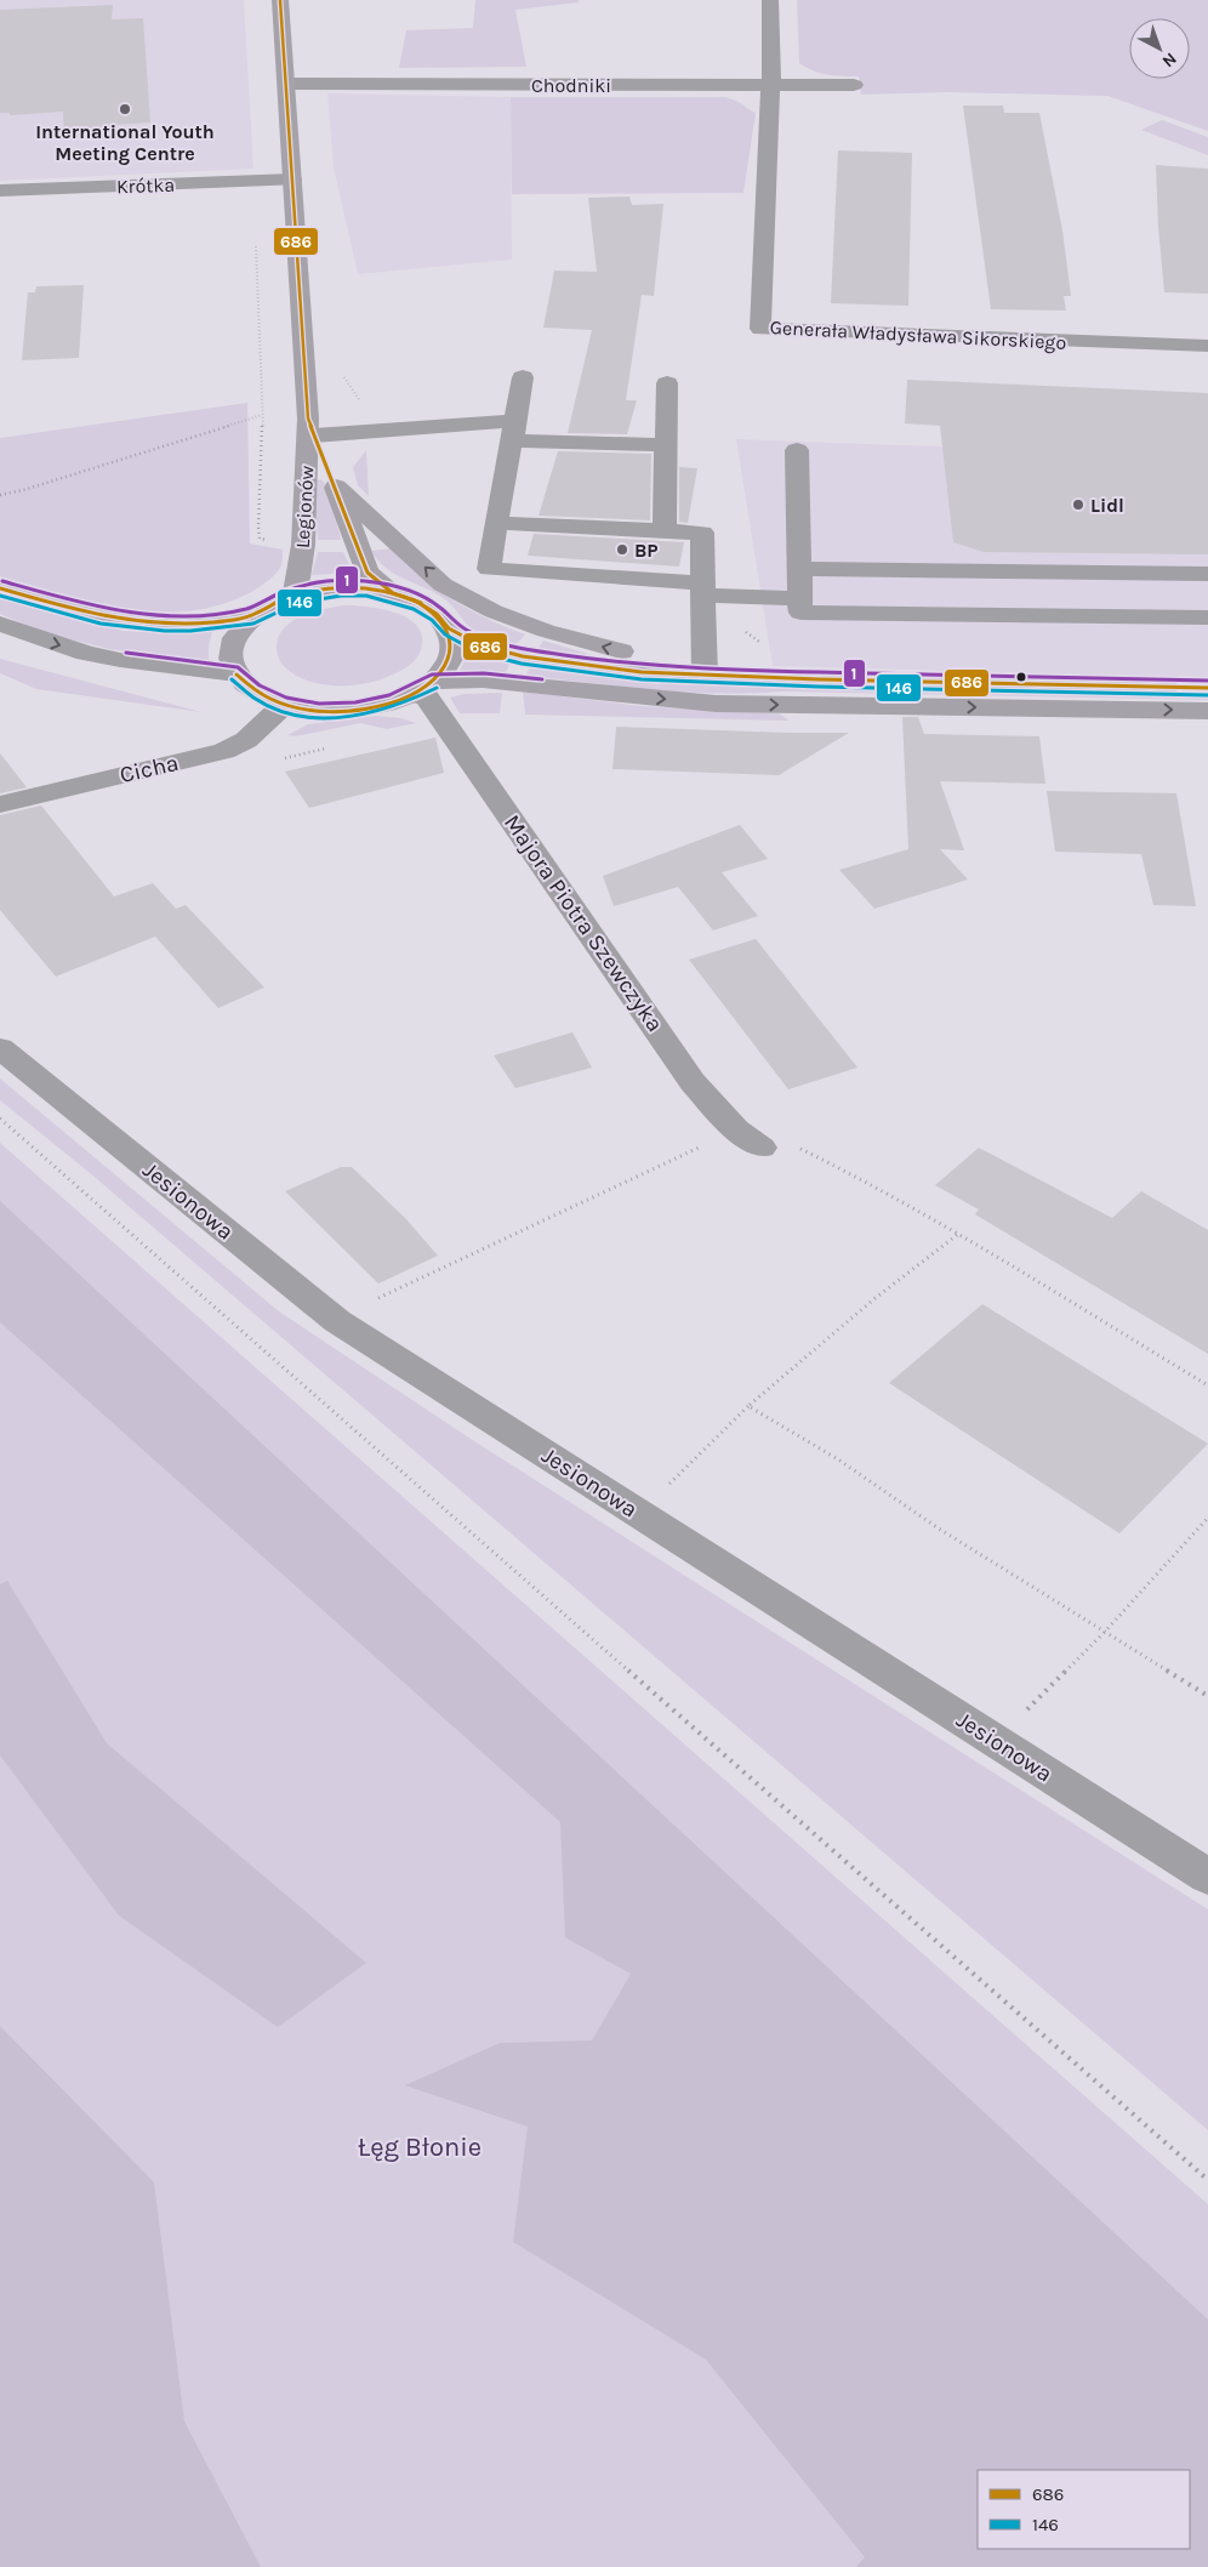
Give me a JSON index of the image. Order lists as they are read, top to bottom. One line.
{"streets":{"main road":["Legionów"],"street":["Chodniki","Krótka","Generała Władysława Sikorskiego","Cicha","Majora Piotra Szewczyka","Jesionowa"]},"crossings":[["Chodniki","Generała Władysława Sikorskiego"],["Chodniki","Legionów"],["Krótka","Legionów"],["Legionów","Cicha"],["Legionów","Majora Piotra Szewczyka"],["Cicha","Majora Piotra Szewczyka"]],"parks":["Łęg Błonie"],"places":["International Youth Meeting Centre","Lidl","BP"],"lines":["transit line 686","transit line 1","transit line 146"],"legend":["686","146"],"north":"bottom right"}
